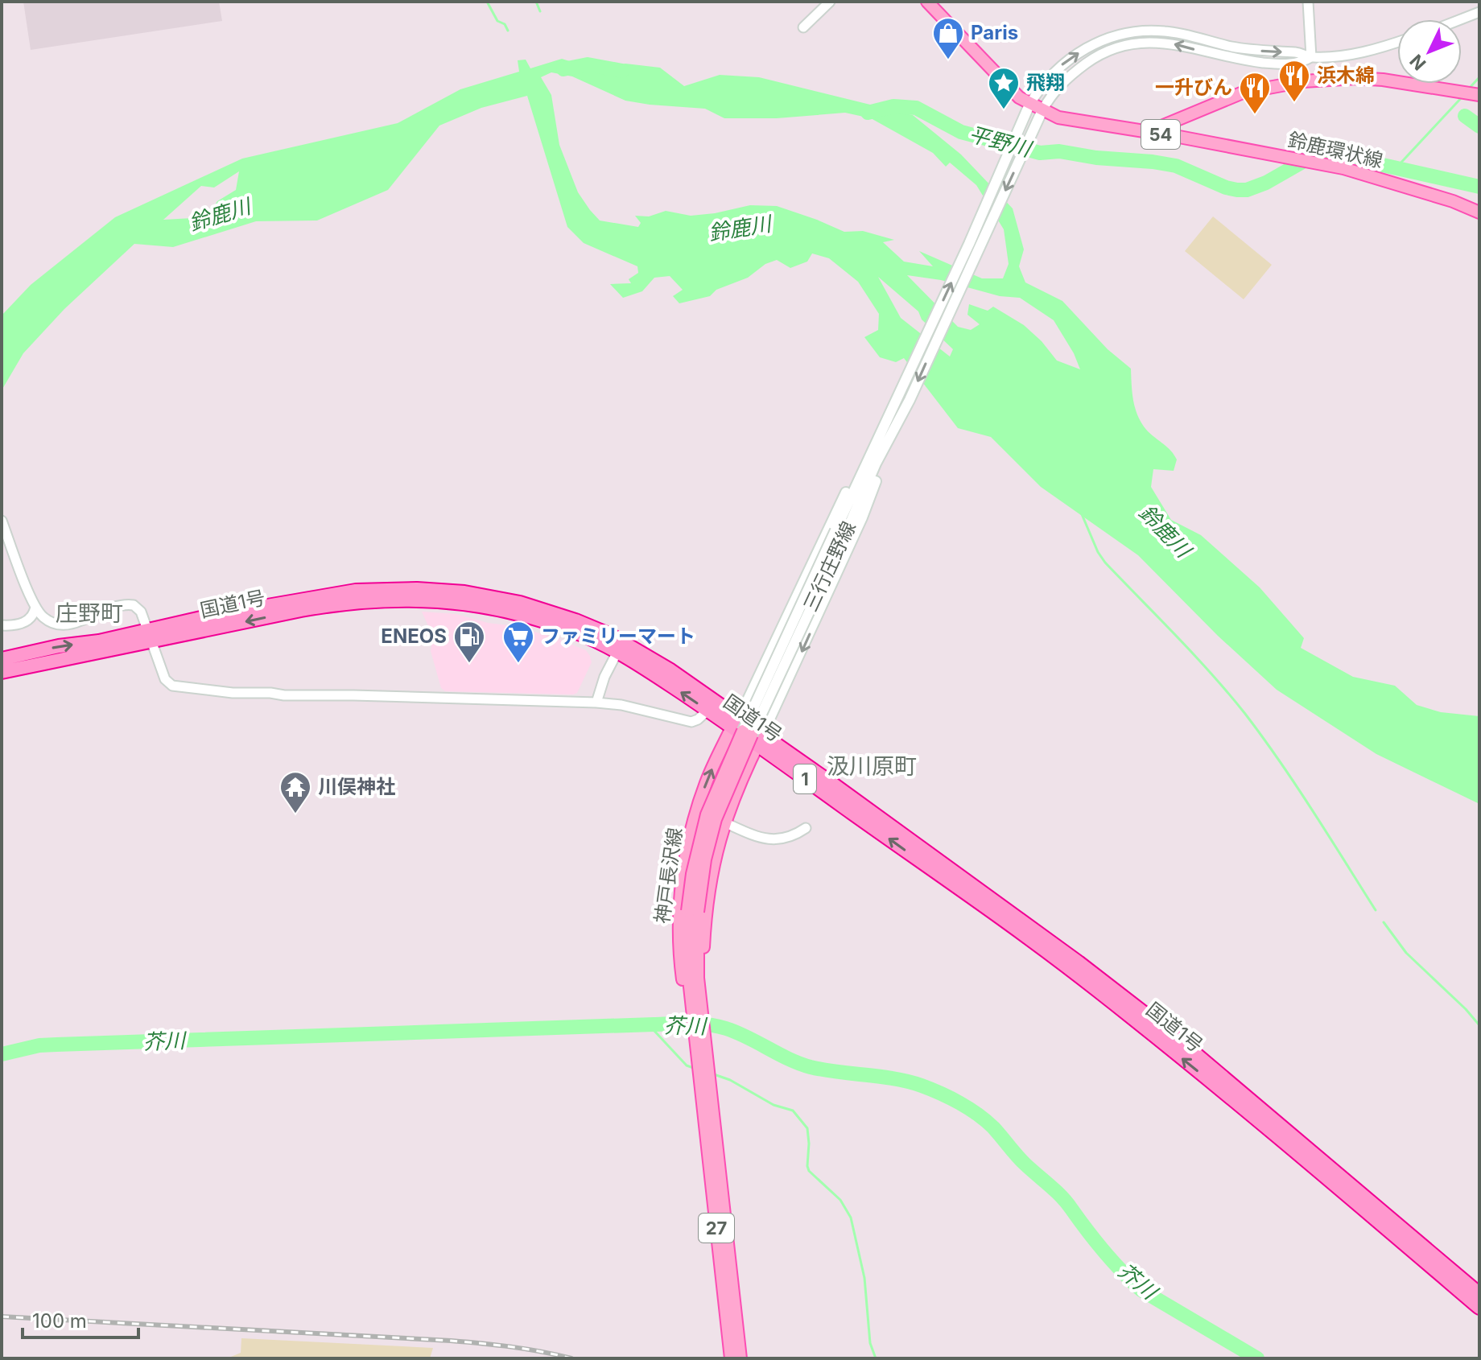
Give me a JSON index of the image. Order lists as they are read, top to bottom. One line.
{"streets":{"highway":["国道1号","1"],"main road":["54","鈴鹿環状線","三行庄野線","神戸長沢線","27"]},"crossings":[["54","鈴鹿環状線"],["鈴鹿環状線","三行庄野線"],["三行庄野線","国道1号"],["三行庄野線","神戸長沢線"],["国道1号","神戸長沢線"]],"districts":["庄野町","汲川原町"],"water":["平野川","鈴鹿川","芥川"],"places":{"shop":["Paris"],"restaurant":["浜木綿","一升びん"],"place":["飛翔"],"fuel station":["ENEOS"],"supermarket":["ファミリーマート"],"temple":["川俣神社"]},"scale_bar":"100 m","north":"bottom left"}
